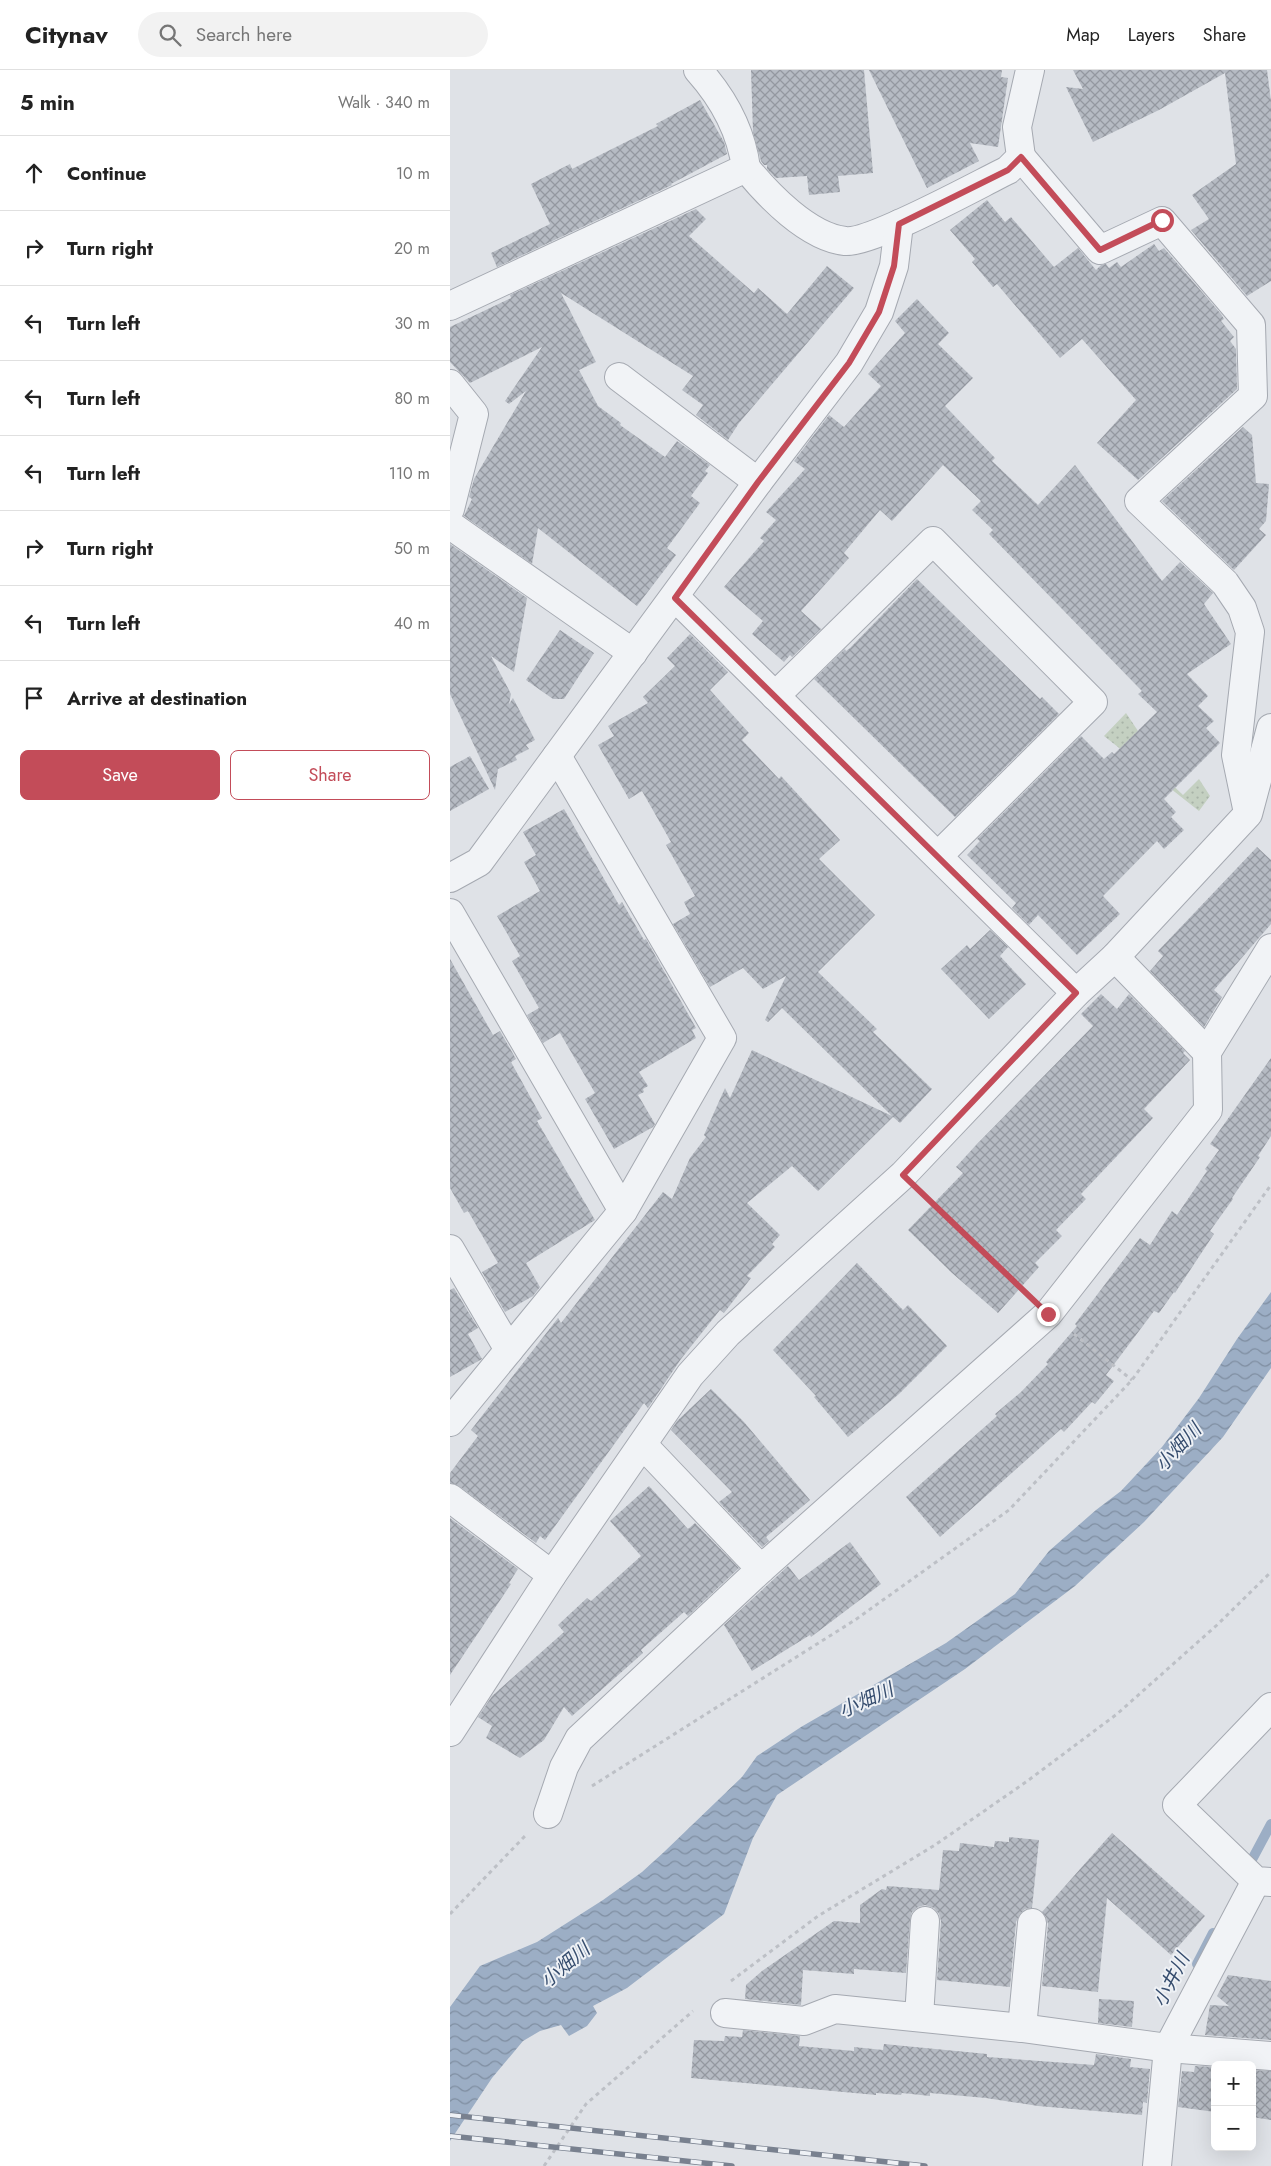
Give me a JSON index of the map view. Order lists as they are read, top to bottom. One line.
{"water":["小畑川","小井川"],"page":{"header":"Citynav","search":"Search here","nav":["Map","Layers","Share"],"heading":["5 min","Walk · 340 m"],"list":[["Continue","10 m"],["Turn right","20 m"],["Turn left","30 m"],["Turn left","80 m"],["Turn left","110 m"],["Turn right","50 m"],["Turn left","40 m"],"Arrive at destination"],"buttons":["Save","Share"],"map_buttons":["+","−"]}}
